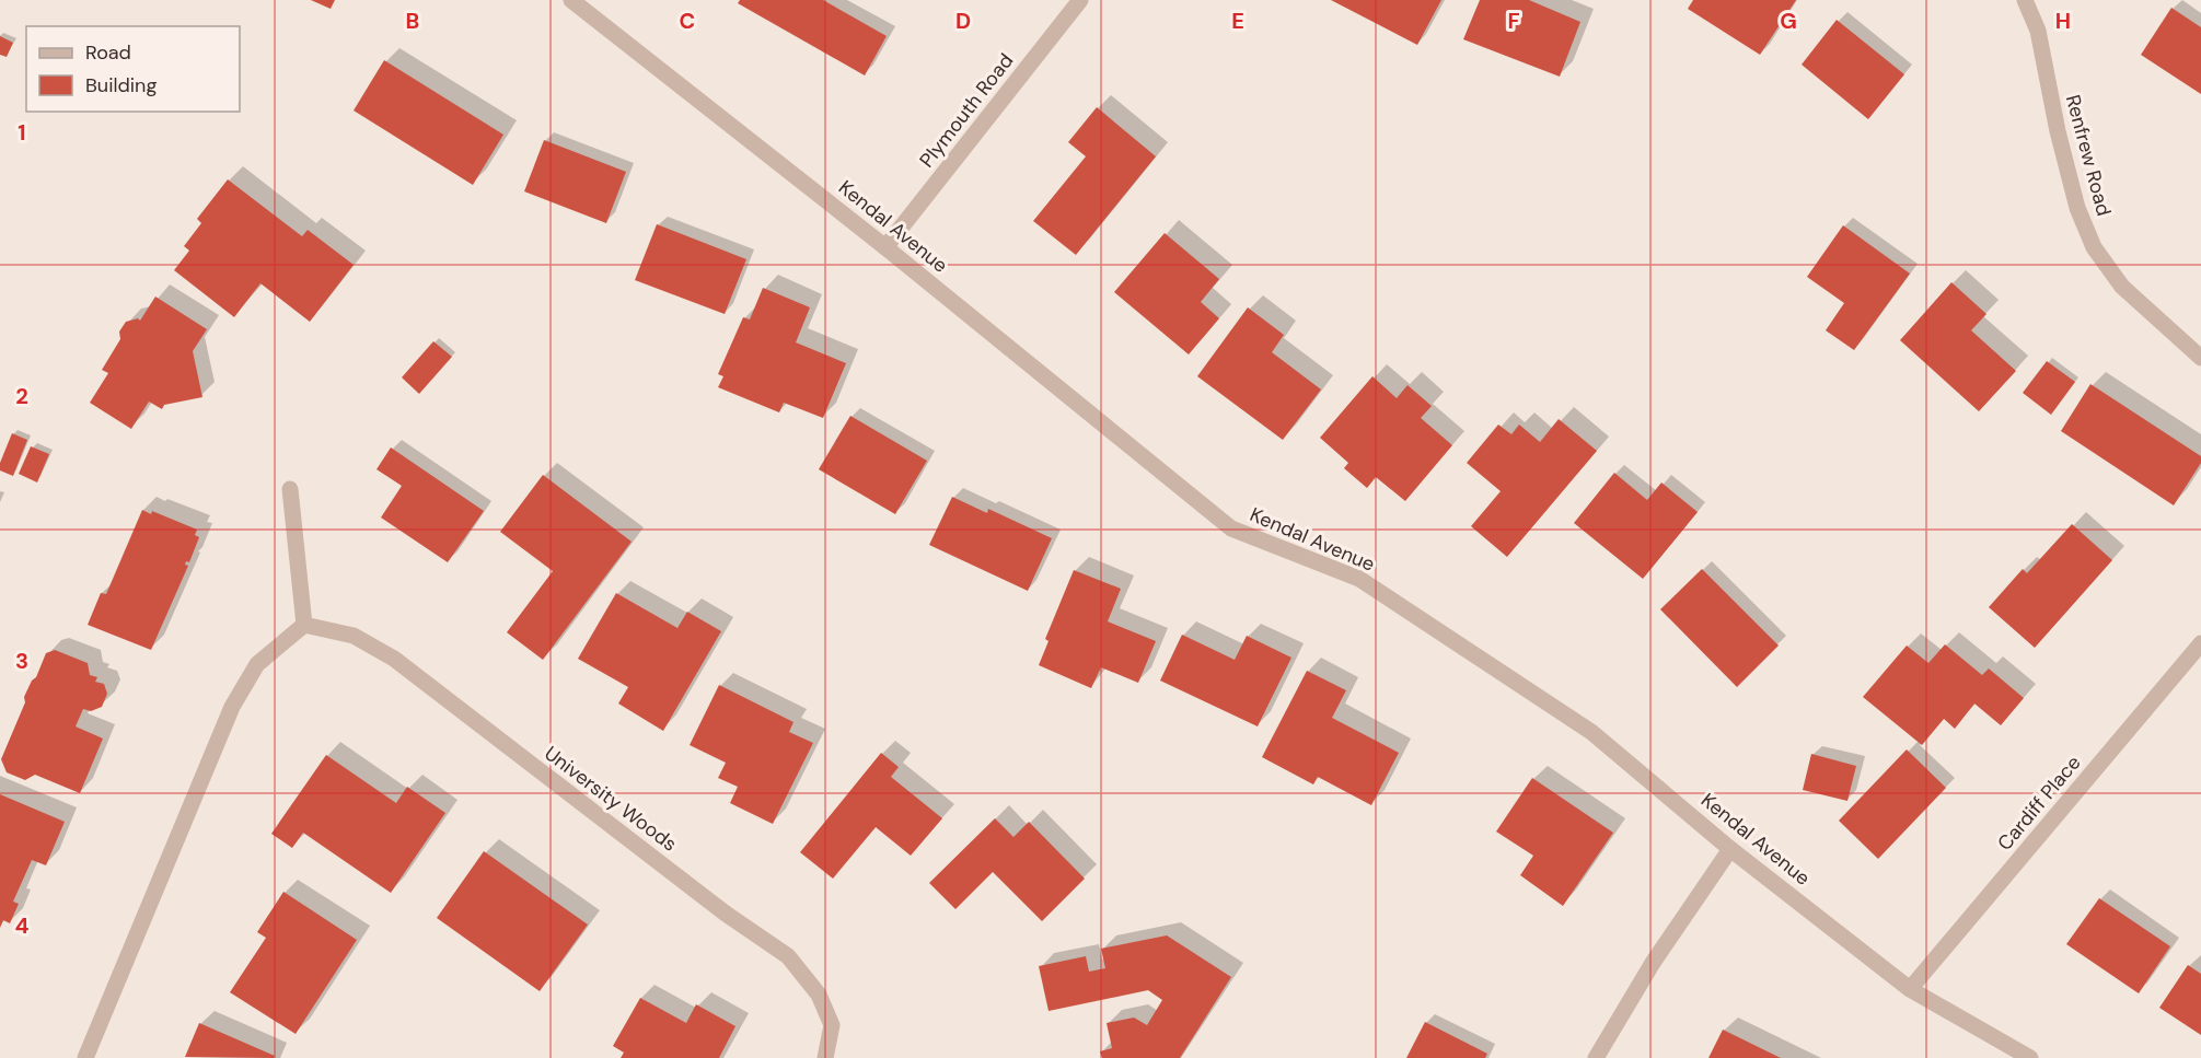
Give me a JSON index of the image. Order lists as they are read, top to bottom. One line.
{"streets":{"street":["Plymouth Road","Renfrew Road","Kendal Avenue","University Woods","Cardiff Place"]},"crossings":[["Plymouth Road","Kendal Avenue"],["Kendal Avenue","Cardiff Place"]],"legend":["Road","Building"],"grid":{"columns":["B","C","D","E","F","G","H"],"rows":["1","2","3","4"]}}
